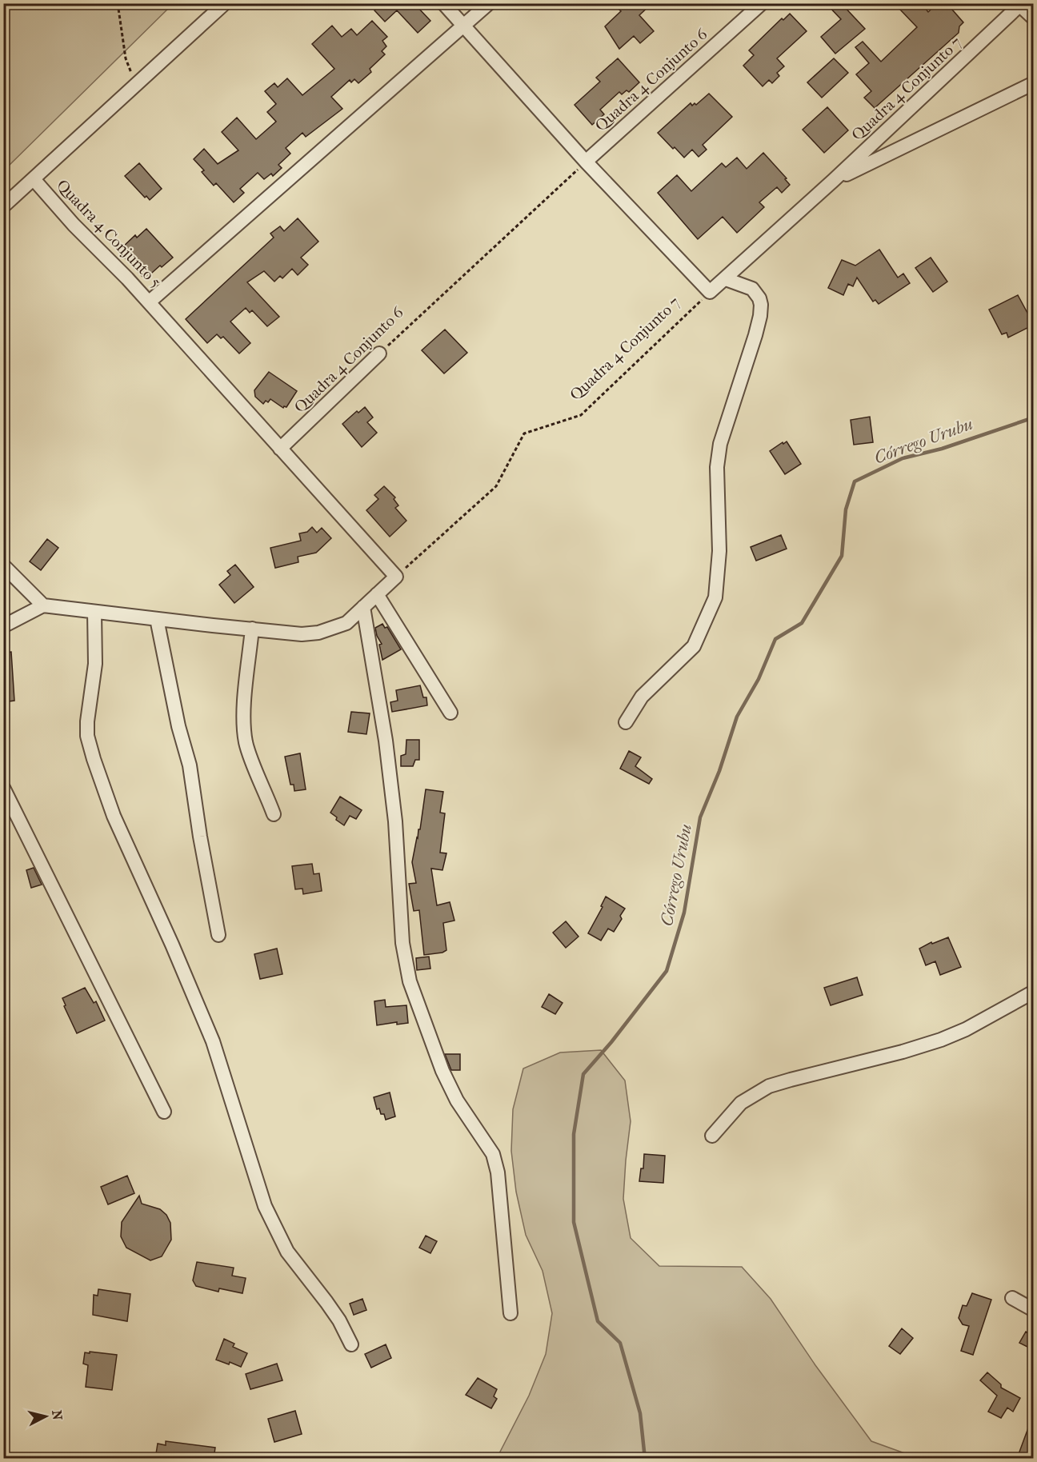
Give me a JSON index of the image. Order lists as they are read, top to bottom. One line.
{"streets":{"street":["Quadra 4 Conjunto 6","Quadra 4 Conjunto 7","Quadra 4 Conjunto 5"]},"water":["Córrego Urubu"],"north":"right"}
